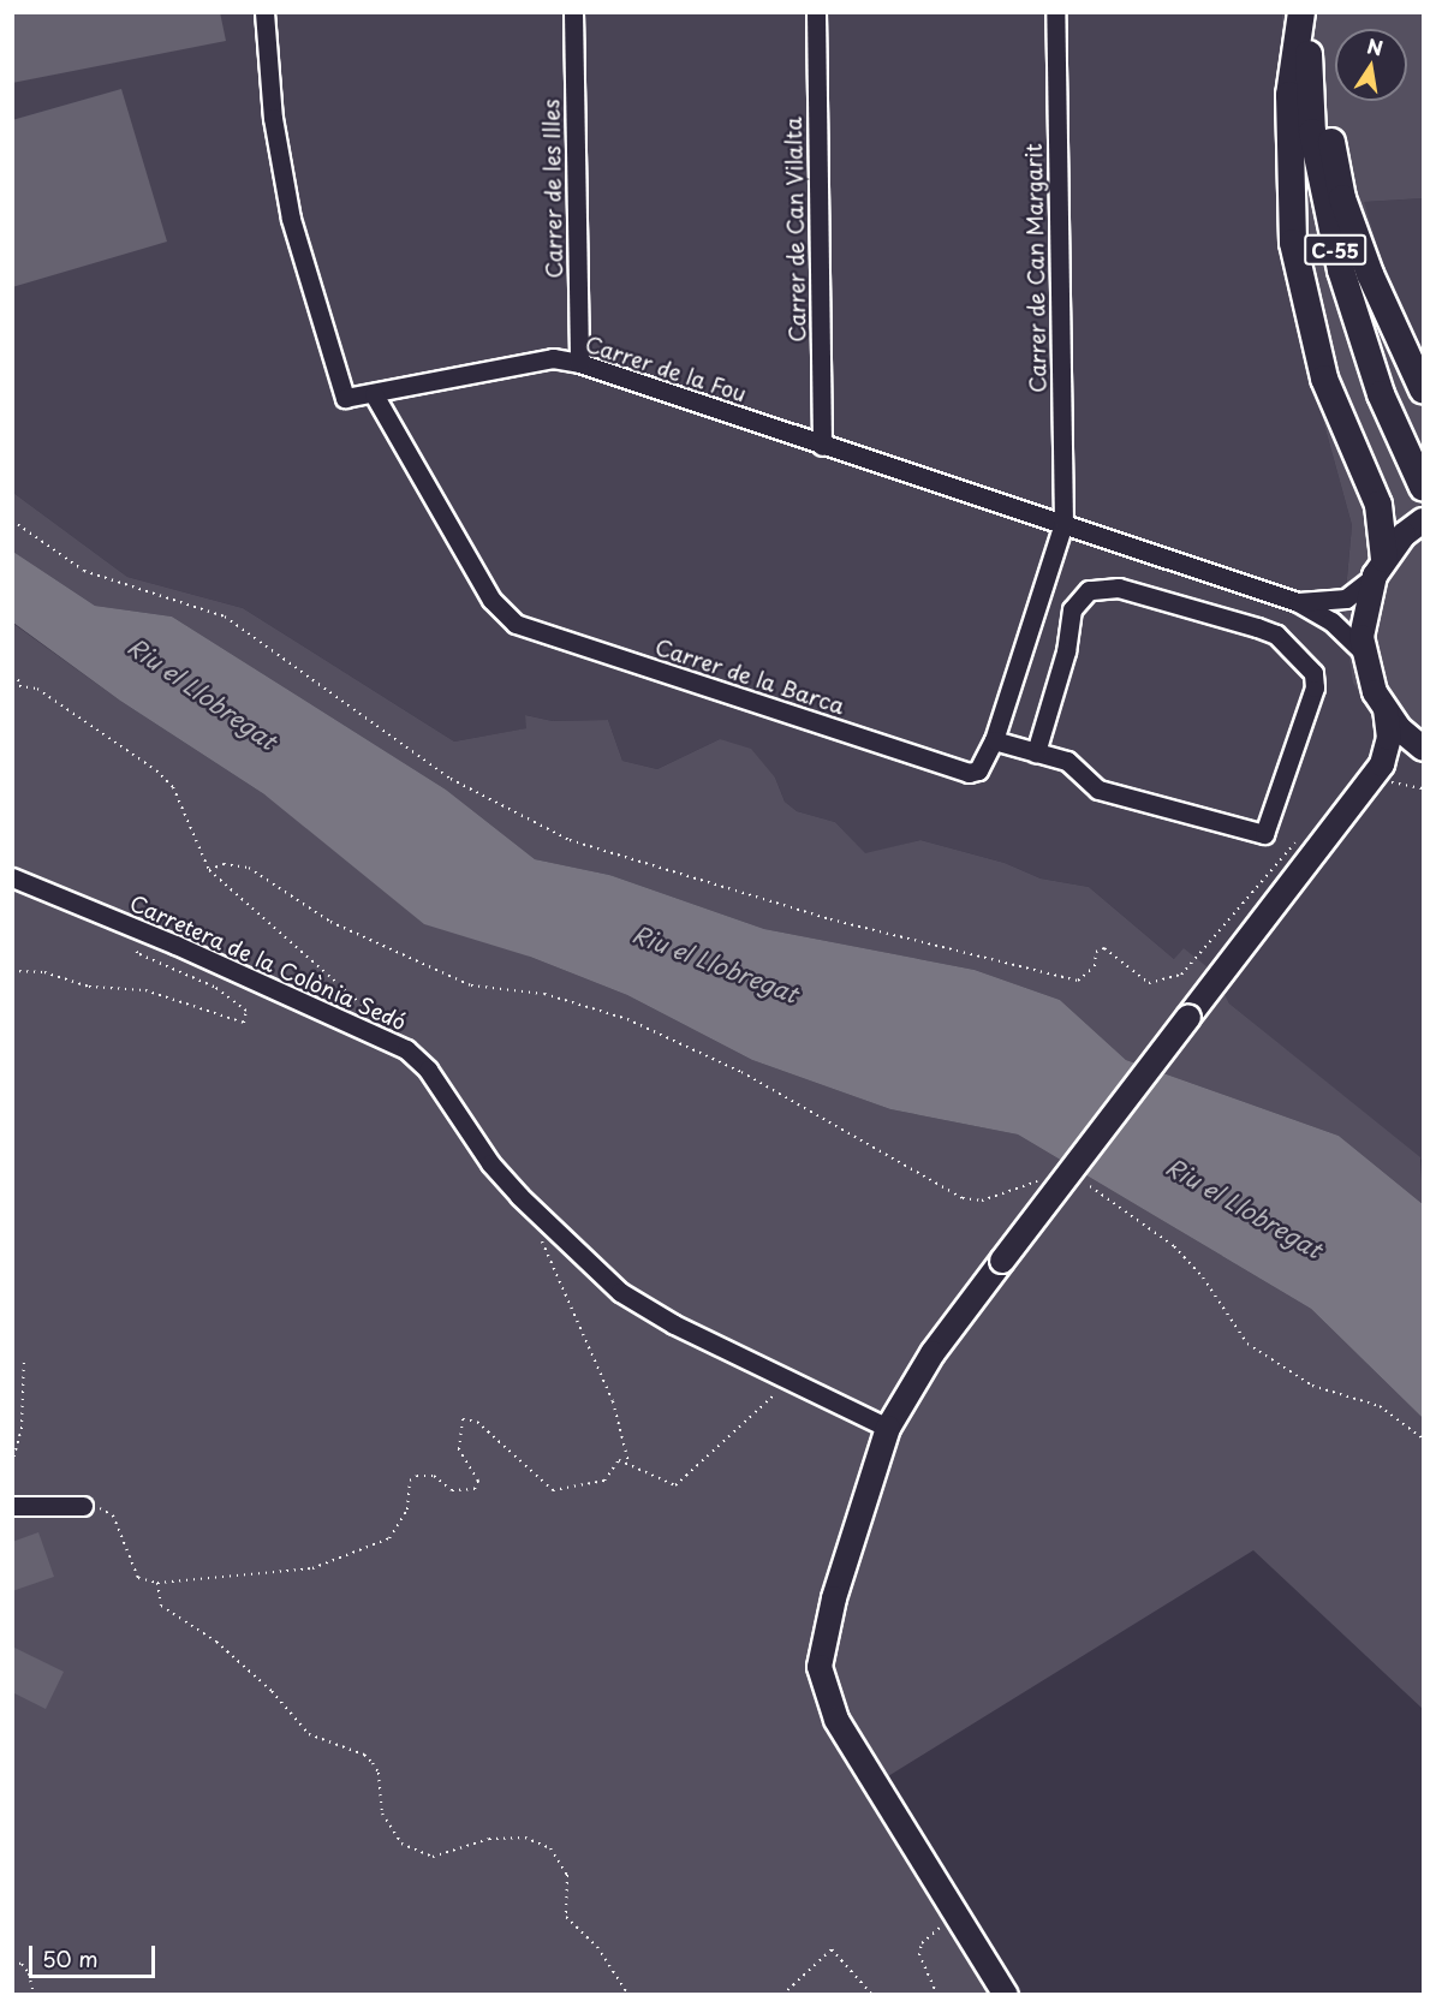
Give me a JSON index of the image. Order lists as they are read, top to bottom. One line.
{"streets":{"highway":["C-55"],"street":["Carrer de les Illes","Carrer de Can Vilalta","Carrer de Can Margarit","Carrer de la Fou","Carrer de la Barca","Carretera de la Colònia Sedó"]},"crossings":[["Carrer de les Illes","Carrer de la Fou"],["Carrer de Can Vilalta","Carrer de la Fou"],["Carrer de Can Margarit","Carrer de la Fou"],["Carrer de Can Margarit","Carrer de la Barca"],["Carrer de la Fou","Carrer de la Barca"]],"water":["Riu el Llobregat"],"scale_bar":"50 m","north":"top"}
